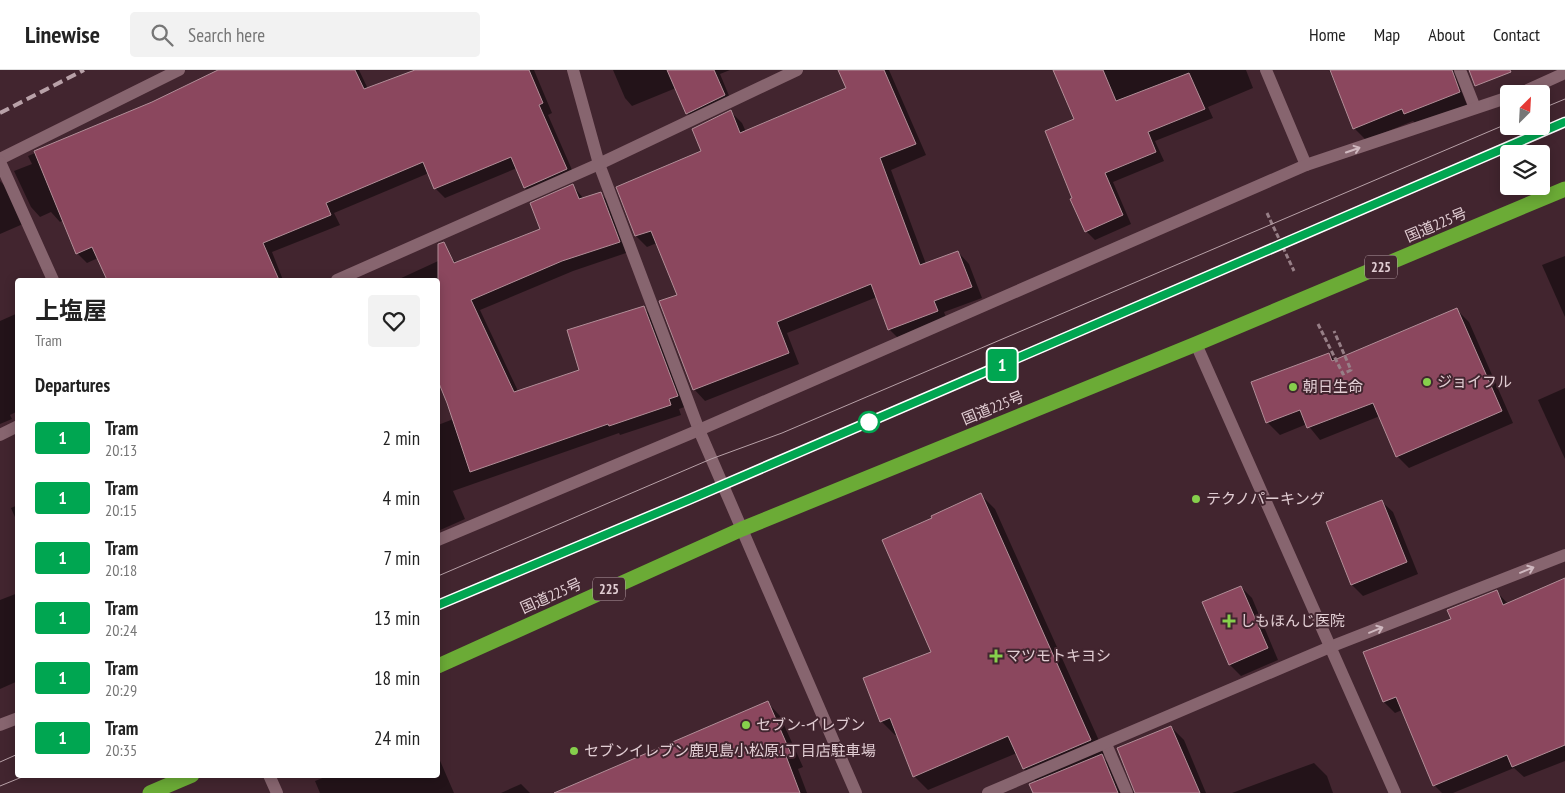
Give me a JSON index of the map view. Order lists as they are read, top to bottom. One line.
{"streets":{"highway":["国道225号","225"]},"places":{"other":["ジョイフル","朝日生命","テクノパーキング","セブン-イレブン","セブンイレブン鹿児島小松原1丁目店駐車場"],"health":["しもほんじ医院","マツモトキヨシ"]},"lines":["tram line 1"],"north":"top right","page":{"header":"Linewise","search":"Search here","nav":["Home","Map","About","Contact"],"on_map":"1","heading":[["上塩屋","Tram"],"Departures"],"list":[{"mark":"1","name":"Tram","note":"20:13","value":"2 min"},{"mark":"1","name":"Tram","note":"20:15","value":"4 min"},{"mark":"1","name":"Tram","note":"20:18","value":"7 min"},{"mark":"1","name":"Tram","note":"20:24","value":"13 min"},{"mark":"1","name":"Tram","note":"20:29","value":"18 min"},{"mark":"1","name":"Tram","note":"20:35","value":"24 min"}]}}
